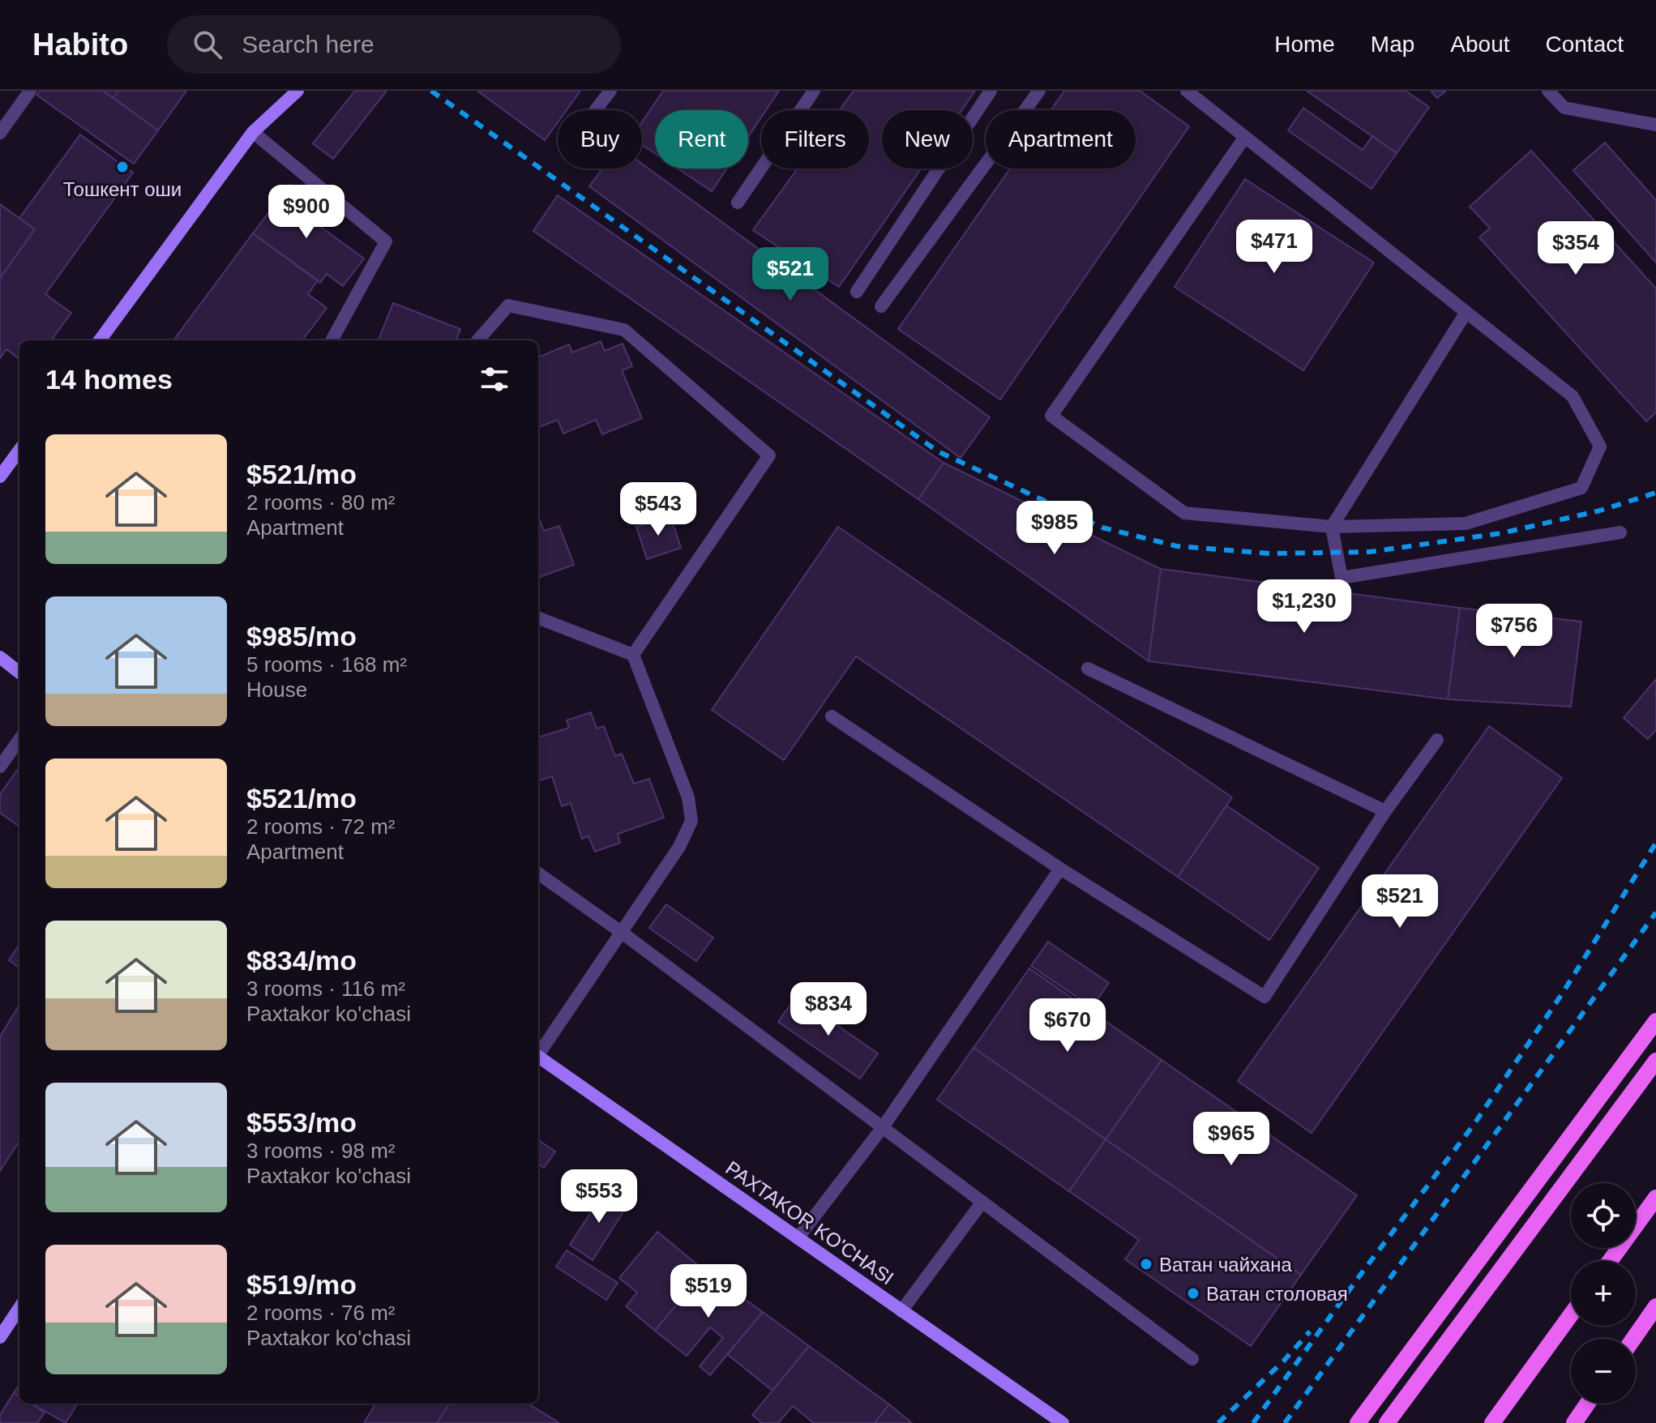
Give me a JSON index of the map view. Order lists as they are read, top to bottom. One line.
{"streets":{"main road":["PAXTAKOR KO'CHASI"]},"places":["Тошкент оши","Ватан чайхана","Ватан столовая"],"page":{"header":"Habito","search":"Search here","nav":["Home","Map","About","Contact"],"chip":["Buy","Rent","Filters","New","Apartment"],"price":["$900","$471","$354","$521","$543","$985","$1,230","$756","$521","$834","$670","$965","$553","$519"],"heading":"14 homes","list":[{"name":"$521/mo","note":"2 rooms · 80 m² · Apartment"},{"name":"$985/mo","note":"5 rooms · 168 m² · House"},{"name":"$521/mo","note":"2 rooms · 72 m² · Apartment"},{"name":"$834/mo","note":"3 rooms · 116 m² · Paxtakor ko'chasi"},{"name":"$553/mo","note":"3 rooms · 98 m² · Paxtakor ko'chasi"},{"name":"$519/mo","note":"2 rooms · 76 m² · Paxtakor ko'chasi"}],"map_buttons":["+","−"]}}
